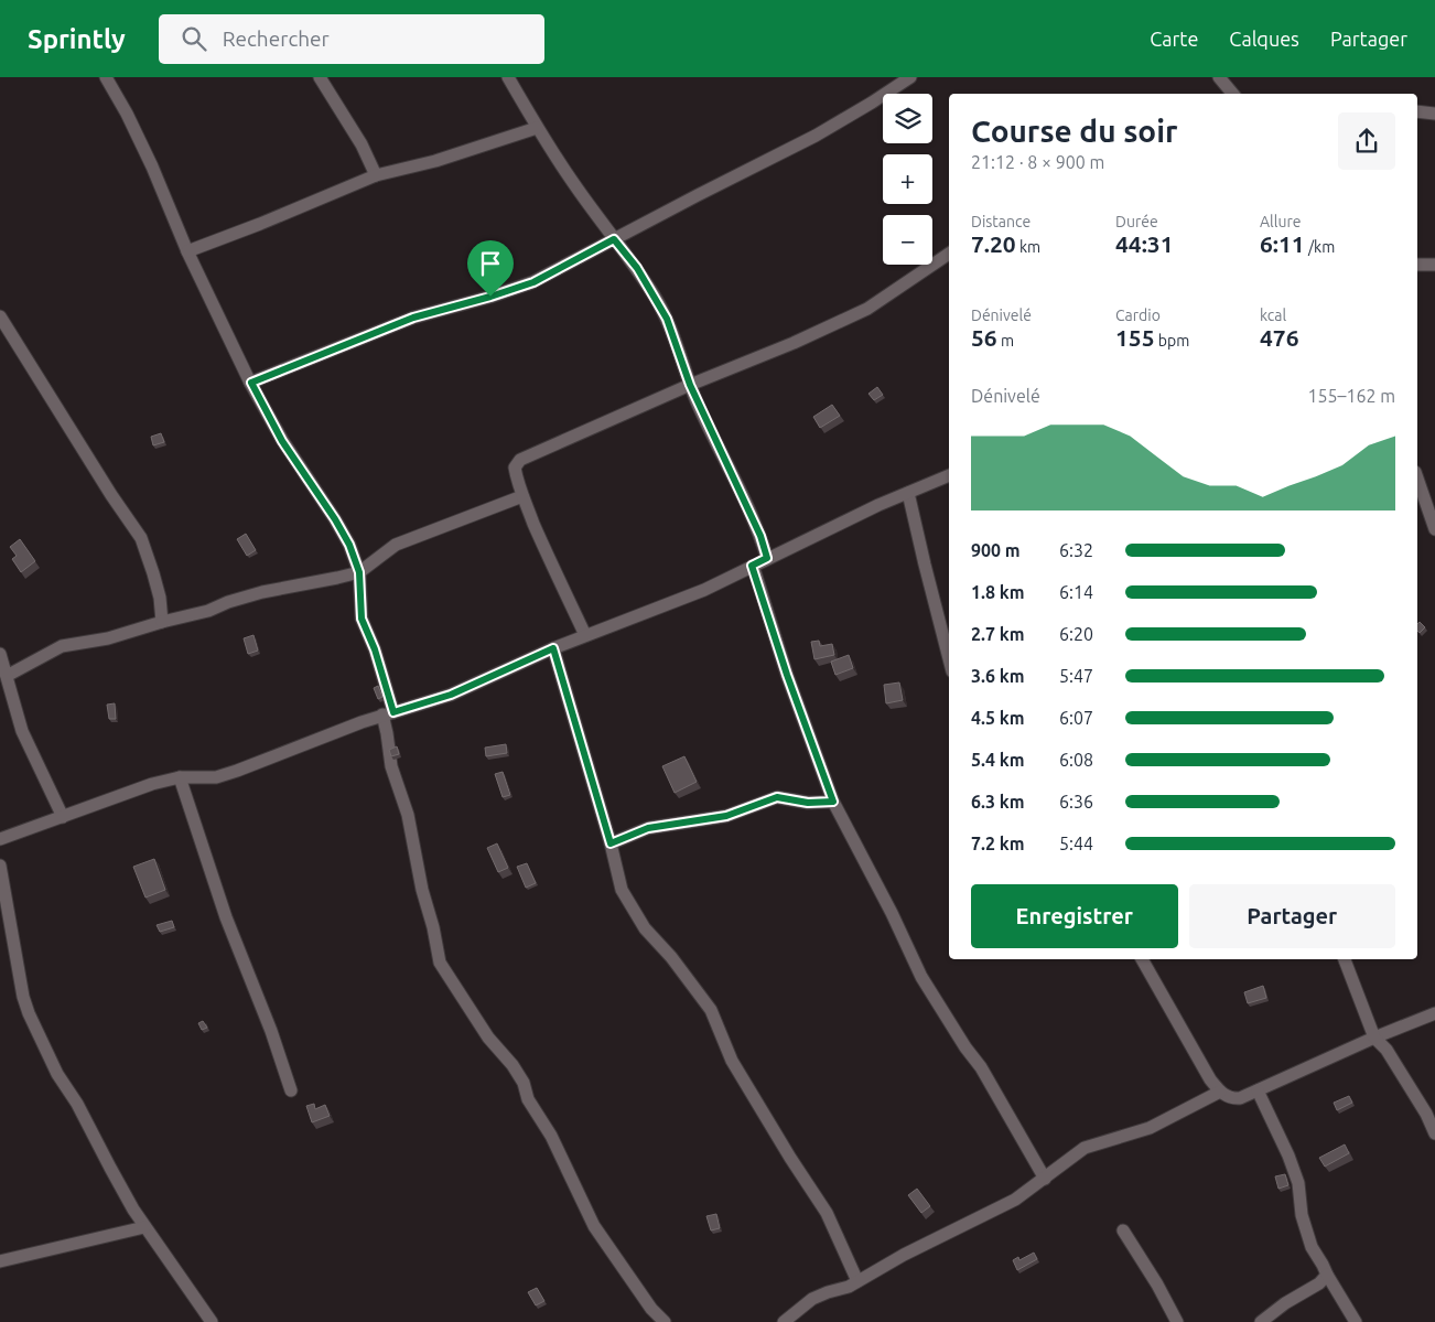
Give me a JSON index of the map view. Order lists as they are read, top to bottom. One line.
{"page":{"header":"Sprintly","search":"Rechercher","nav":["Carte","Calques","Partager"],"map_buttons":["+","−"],"heading":["Course du soir","21:12 · 8 × 900 m"],"stats":[["Distance","7.20 km"],["Durée","44:31"],["Allure","6:11 /km"],["Dénivelé","56 m"],["Cardio","155 bpm"],["kcal","476"]],"chart":["Dénivelé","155–162 m"],"list":[{"name":"900 m","note":"6:32"},{"name":"1.8 km","note":"6:14"},{"name":"2.7 km","note":"6:20"},{"name":"3.6 km","note":"5:47"},{"name":"4.5 km","note":"6:07"},{"name":"5.4 km","note":"6:08"},{"name":"6.3 km","note":"6:36"},{"name":"7.2 km","note":"5:44"}],"buttons":["Enregistrer","Partager"]}}
